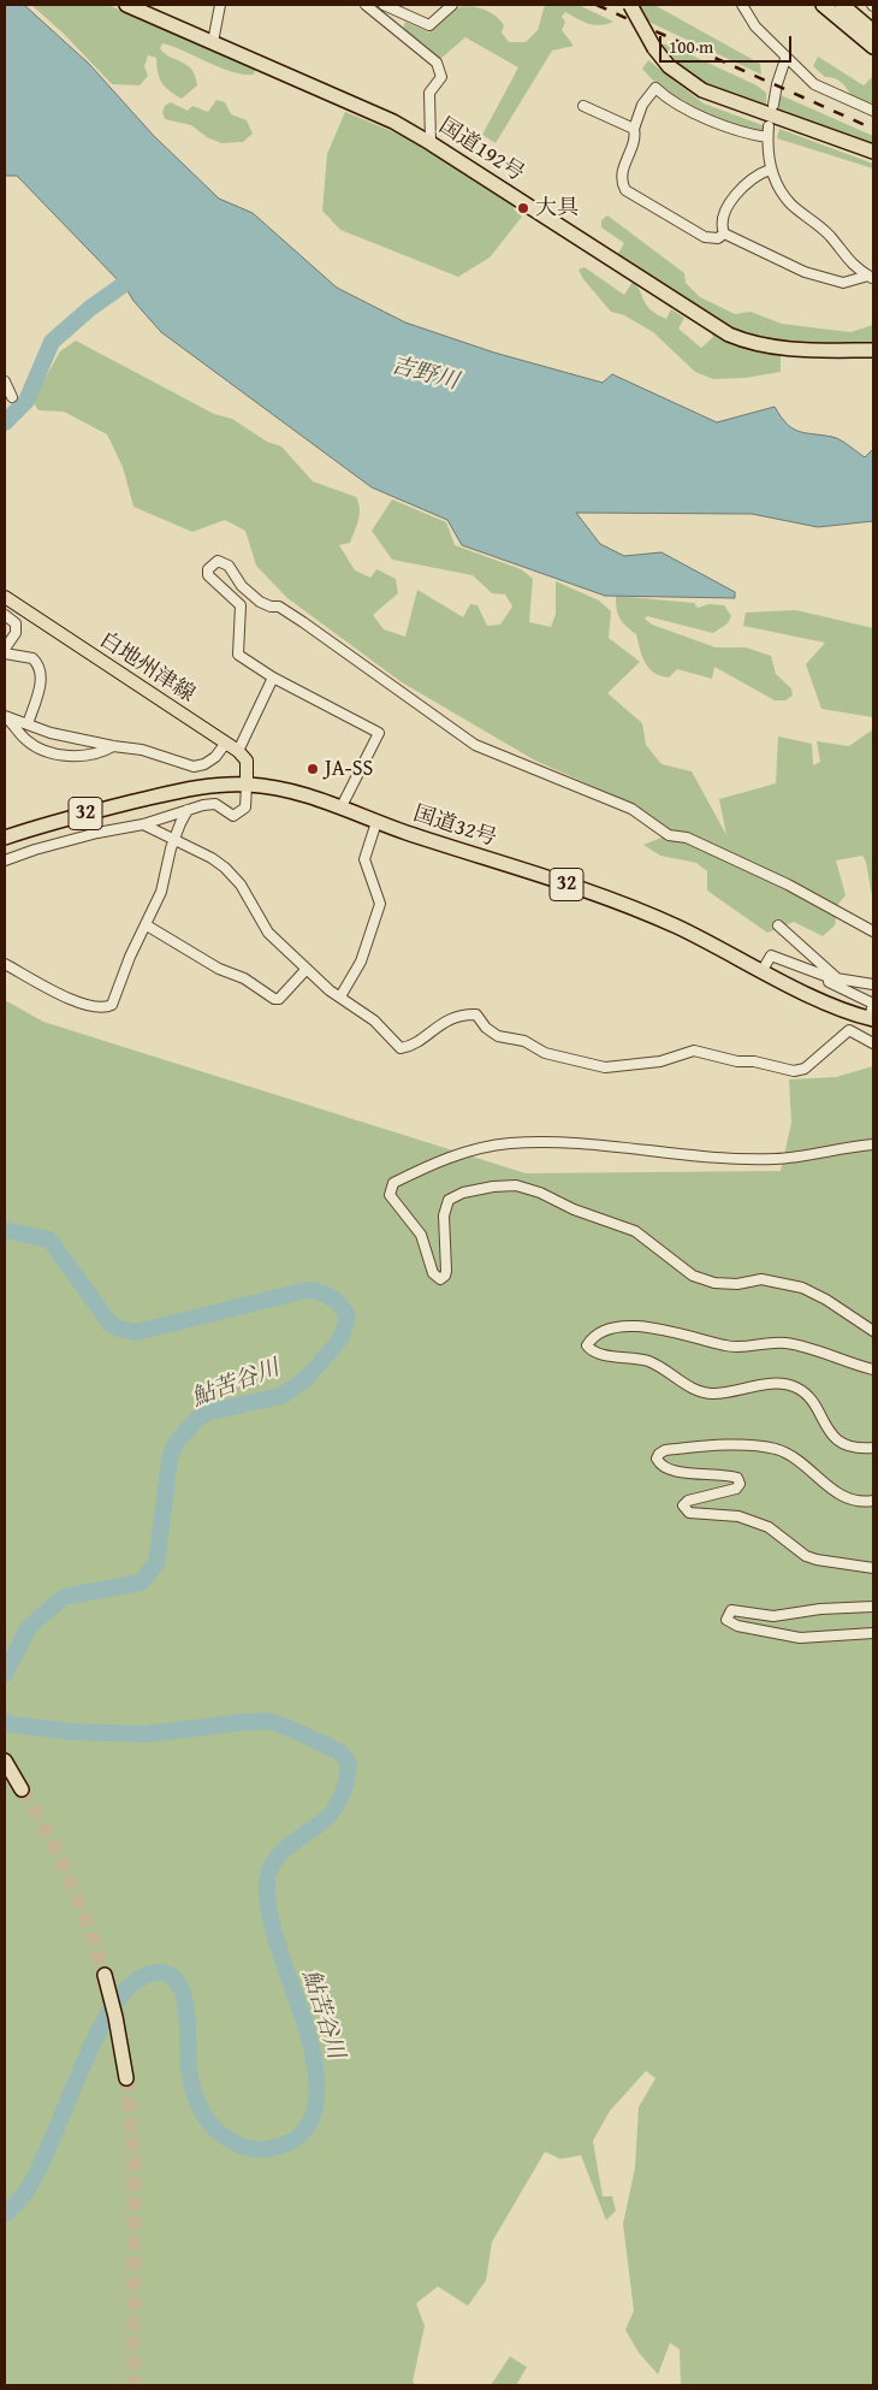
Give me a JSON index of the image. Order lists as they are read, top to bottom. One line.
{"streets":{"highway":["国道192号","32","国道32号"],"main road":["白地州津線"]},"water":["吉野川","鮎苦谷川"],"places":["大具","JA-SS"],"scale_bar":"100 m"}
